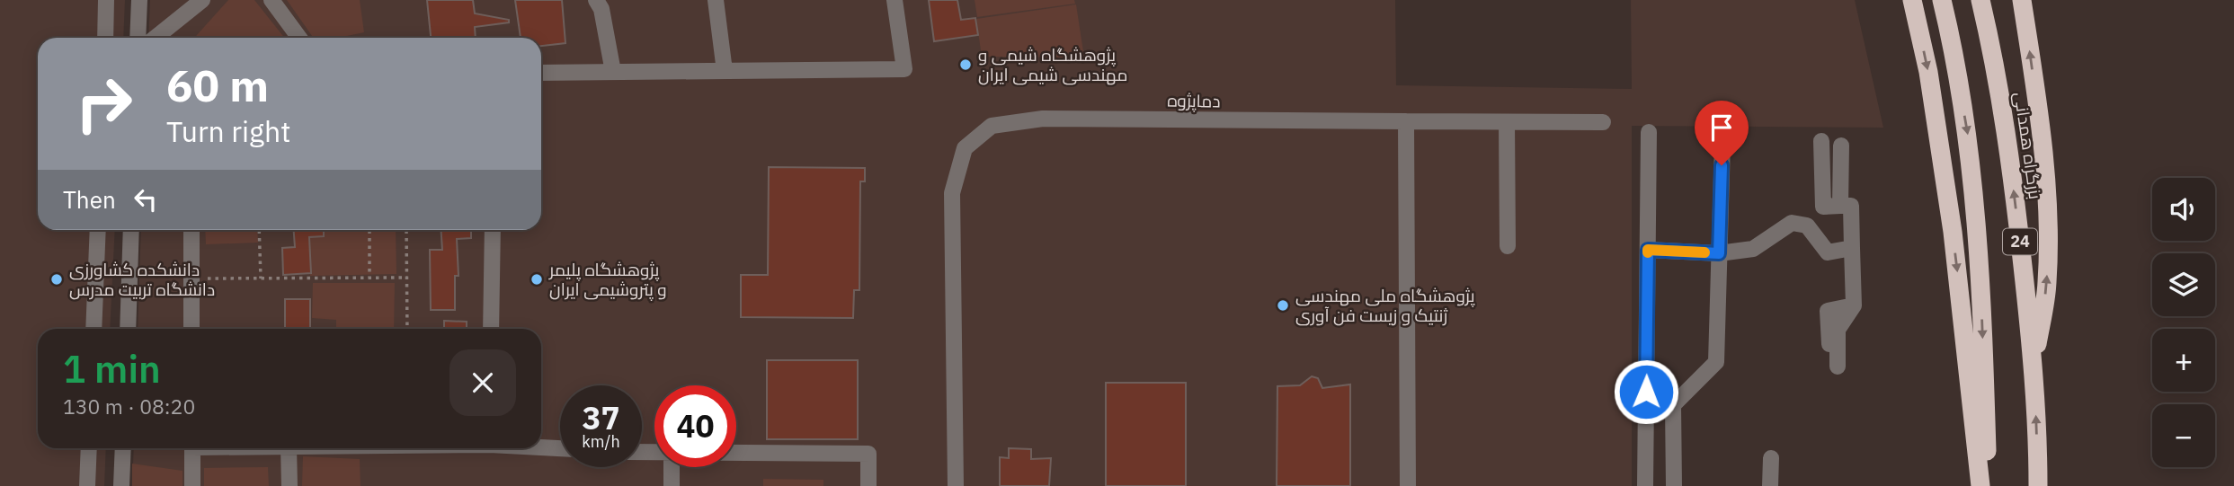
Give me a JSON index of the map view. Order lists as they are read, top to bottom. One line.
{"streets":{"highway":["بزرگراه همدانی","24"],"street":["دماپژوه"]},"places":["پژوهشگاه شیمی و مهندسی شیمی ایران","دانشکده کشاورزی دانشگاه تربیت مدرس","پژوهشگاه پلیمر و پتروشیمی ایران","پژوهشگاه ملی مهندسی ژنتیک و زیست فن آوری"],"page":{"turn":["60 m","Turn right"],"then":"Then","map_buttons":["+","−"],"heading":["1 min","130 m · 08:20"],"speed":"37 km/h","limit":"40"}}
